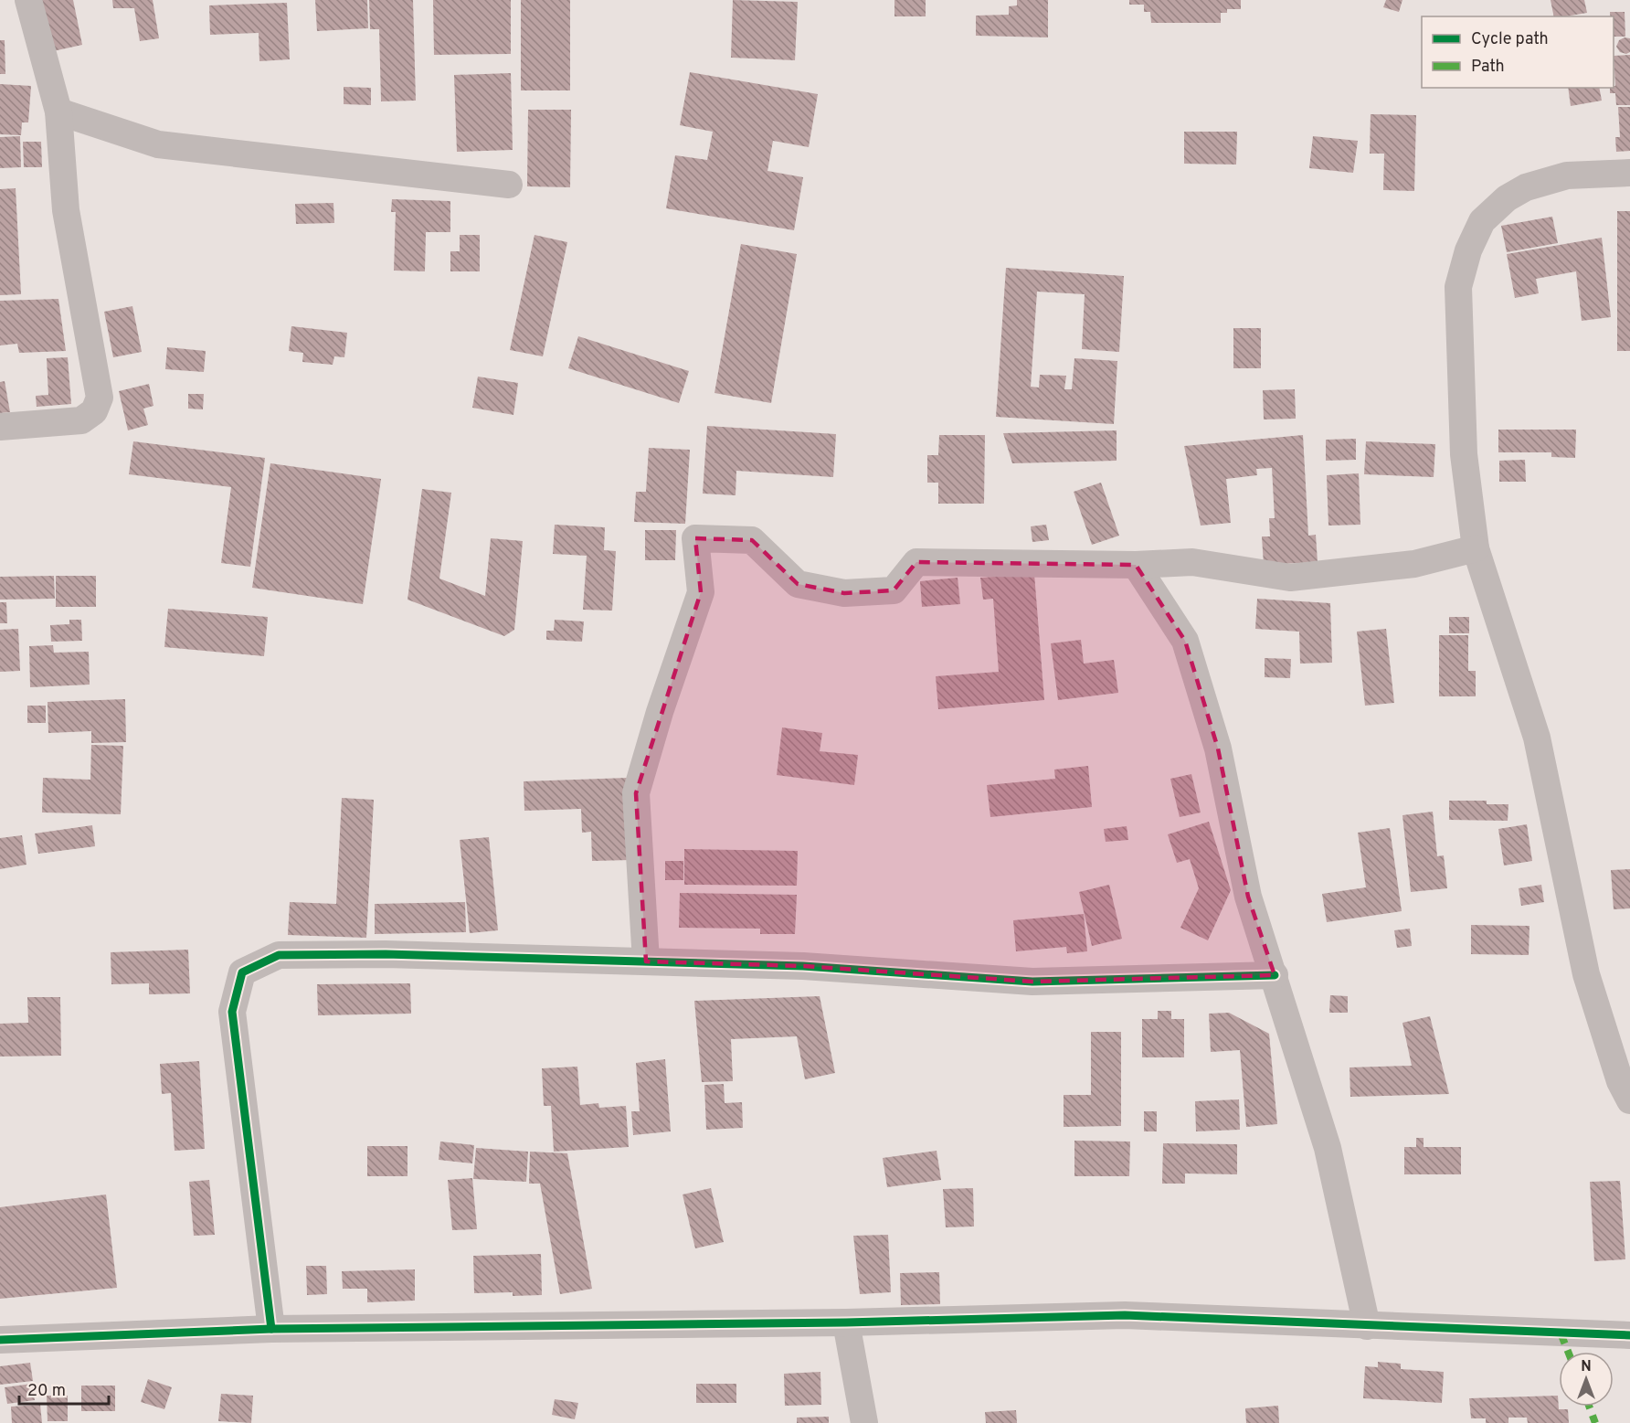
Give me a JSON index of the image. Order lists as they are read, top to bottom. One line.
{"legend":["Cycle path","Path"],"scale_bar":"20 m","north":"top"}
